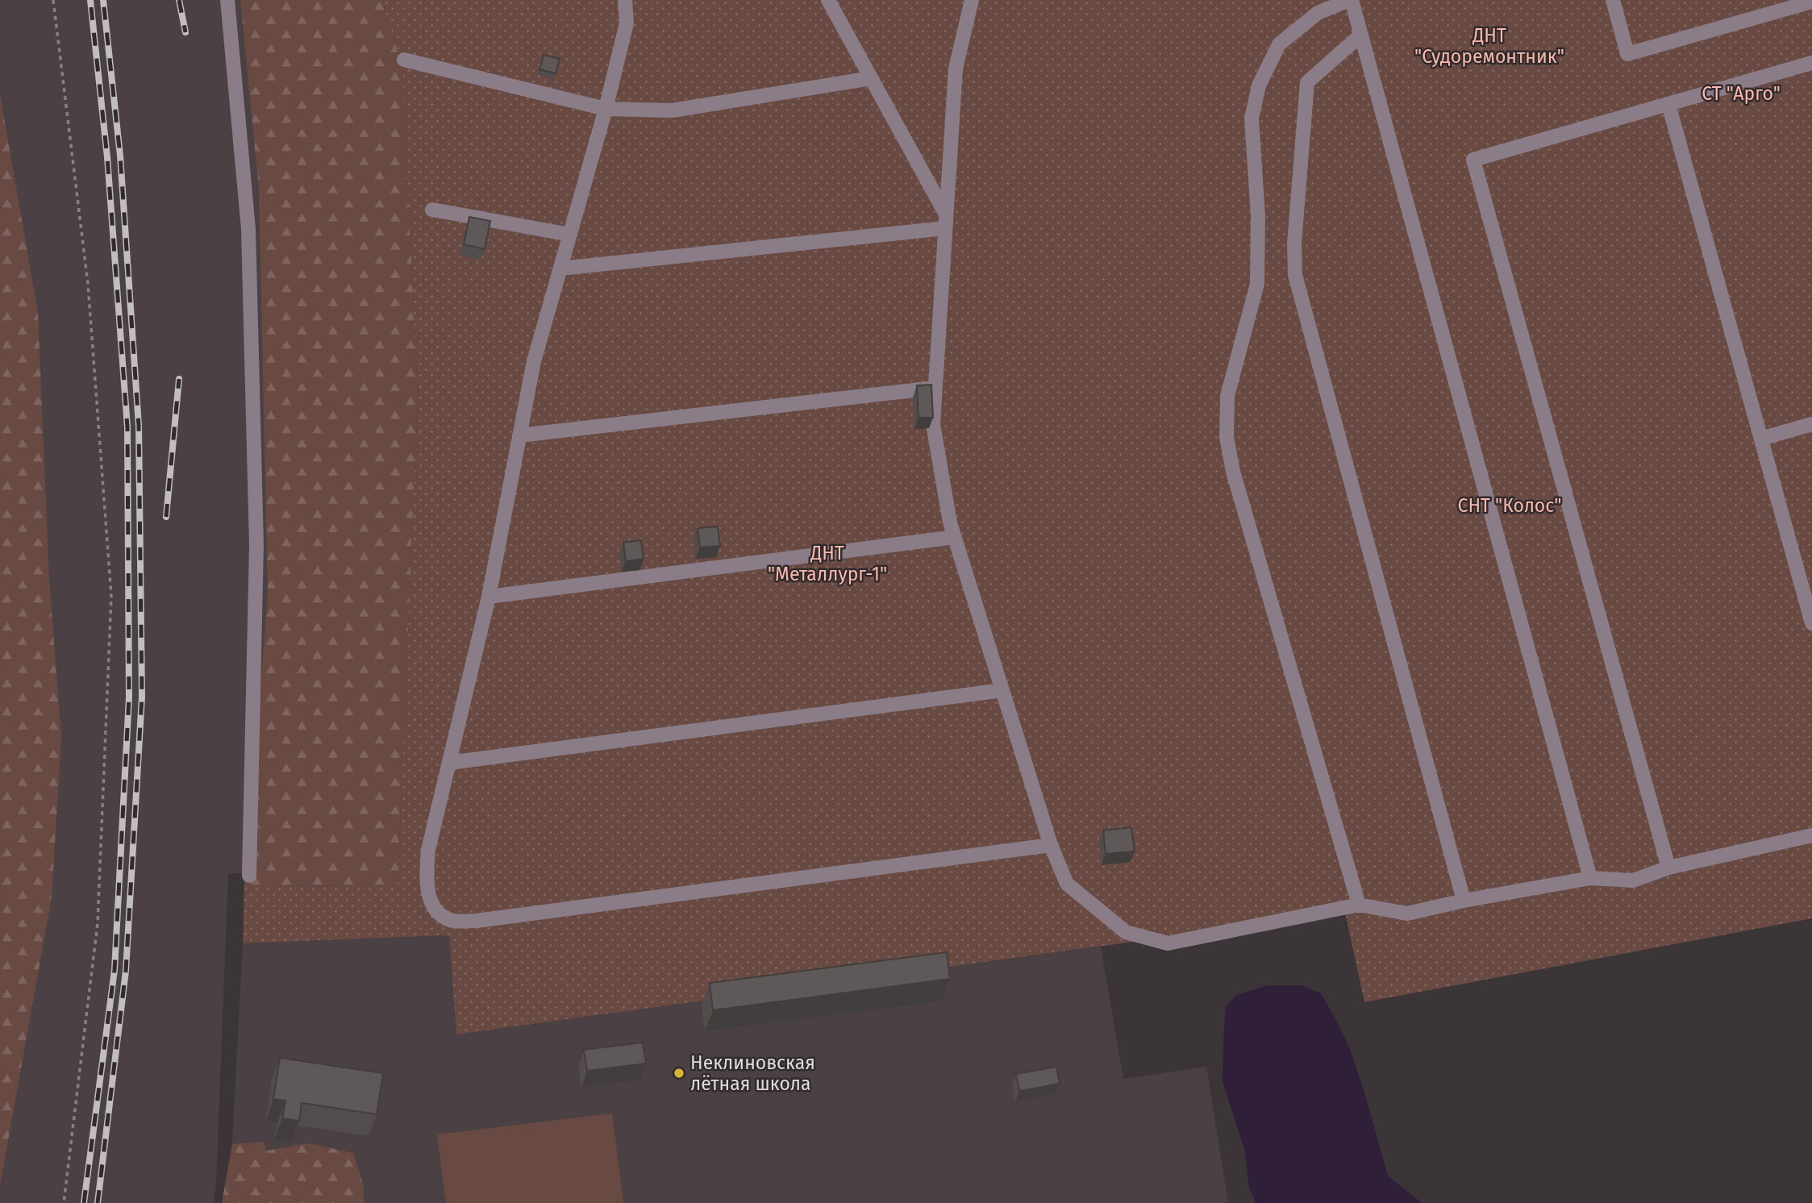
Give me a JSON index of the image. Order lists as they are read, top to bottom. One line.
{"parks":["ДНТ \"Судоремонтник\"","СТ \"Арго\"","СНТ \"Колос\"","ДНТ \"Металлург-1\""],"places":["Неклиновская лётная школа"]}
